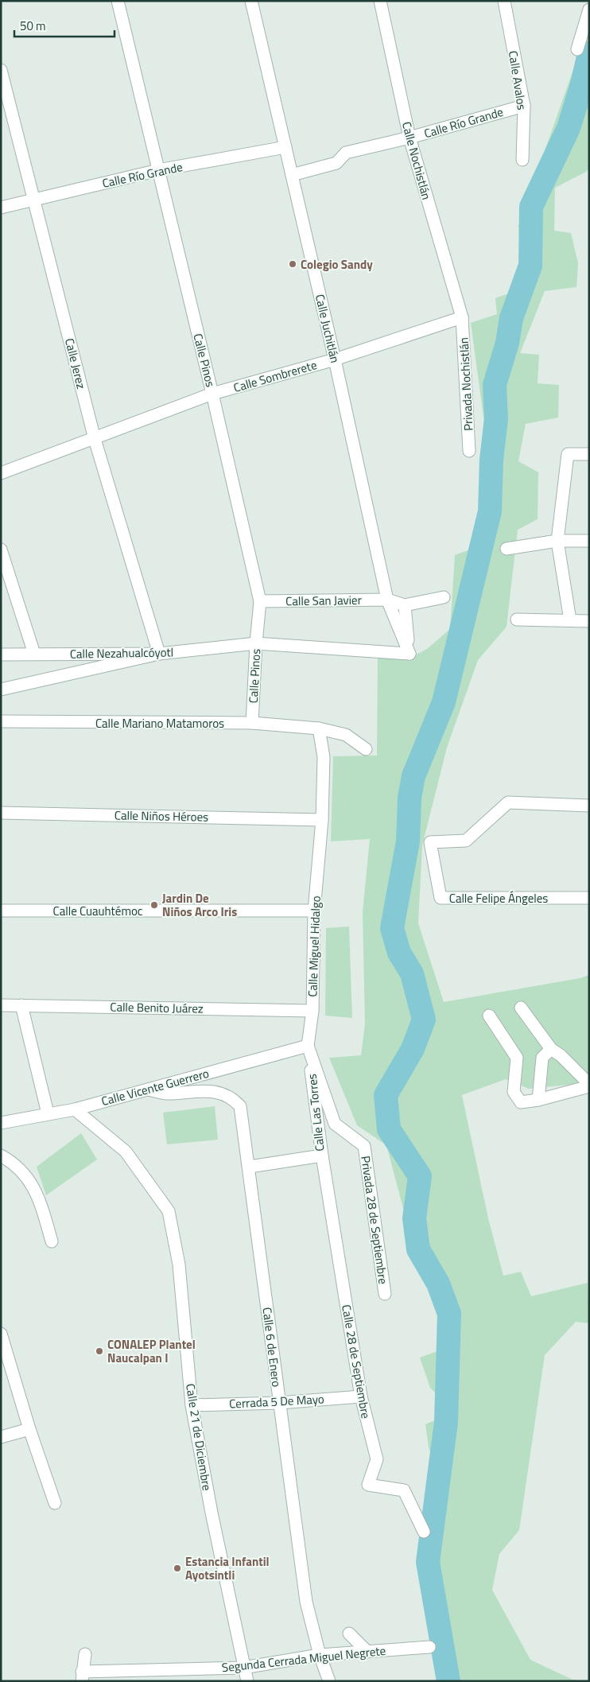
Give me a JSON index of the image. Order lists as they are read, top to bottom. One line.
{"streets":{"street":["Calle Avalos","Calle Río Grande","Calle Nochistlán","Calle Juchitlán","Calle Pinos","Calle Jerez","Calle Sombrerete","Privada Nochistlán","Calle San Javier","Calle Nezahualcóyotl","Calle Mariano Matamoros","Calle Niños Héroes","Calle Felipe Ángeles","Calle Cuauhtémoc","Calle Miguel Hidalgo","Calle Benito Juárez","Calle Vicente Guerrero","Calle Las Torres","Privada 28 de Septiembre","Calle 6 de Enero","Calle 28 de Septiembre","Cerrada 5 De Mayo","Calle 21 de Diciembre","Segunda Cerrada Miguel Negrete"]},"crossings":[["Calle Avalos","Calle Río Grande"],["Calle Río Grande","Calle Nochistlán"],["Calle Río Grande","Calle Juchitlán"],["Calle Río Grande","Calle Pinos"],["Calle Río Grande","Calle Jerez"],["Calle Nochistlán","Calle Sombrerete"],["Calle Nochistlán","Privada Nochistlán"],["Calle Juchitlán","Calle Sombrerete"],["Calle Juchitlán","Calle San Javier"],["Calle Juchitlán","Calle Nezahualcóyotl"],["Calle Pinos","Calle Sombrerete"],["Calle Pinos","Calle San Javier"],["Calle Pinos","Calle Nezahualcóyotl"],["Calle Pinos","Calle Mariano Matamoros"],["Calle Jerez","Calle Sombrerete"],["Calle Jerez","Calle Nezahualcóyotl"],["Calle Sombrerete","Privada Nochistlán"],["Calle Mariano Matamoros","Calle Miguel Hidalgo"],["Calle Niños Héroes","Calle Miguel Hidalgo"],["Calle Cuauhtémoc","Calle Miguel Hidalgo"],["Calle Miguel Hidalgo","Calle Benito Juárez"],["Calle Miguel Hidalgo","Calle Vicente Guerrero"],["Calle Miguel Hidalgo","Calle Las Torres"],["Calle Miguel Hidalgo","Privada 28 de Septiembre"],["Calle Vicente Guerrero","Calle Las Torres"],["Calle Vicente Guerrero","Calle 6 de Enero"],["Calle Vicente Guerrero","Calle 21 de Diciembre"],["Calle Las Torres","Calle 6 de Enero"],["Calle Las Torres","Calle 28 de Septiembre"],["Calle 6 de Enero","Cerrada 5 De Mayo"],["Calle 6 de Enero","Segunda Cerrada Miguel Negrete"],["Calle 28 de Septiembre","Cerrada 5 De Mayo"],["Cerrada 5 De Mayo","Calle 21 de Diciembre"],["Calle 21 de Diciembre","Segunda Cerrada Miguel Negrete"]],"places":["Colegio Sandy","Jardin De Niños Arco Iris","CONALEP Plantel Naucalpan I","Estancia Infantil Ayotsintli"],"scale_bar":"50 m"}
